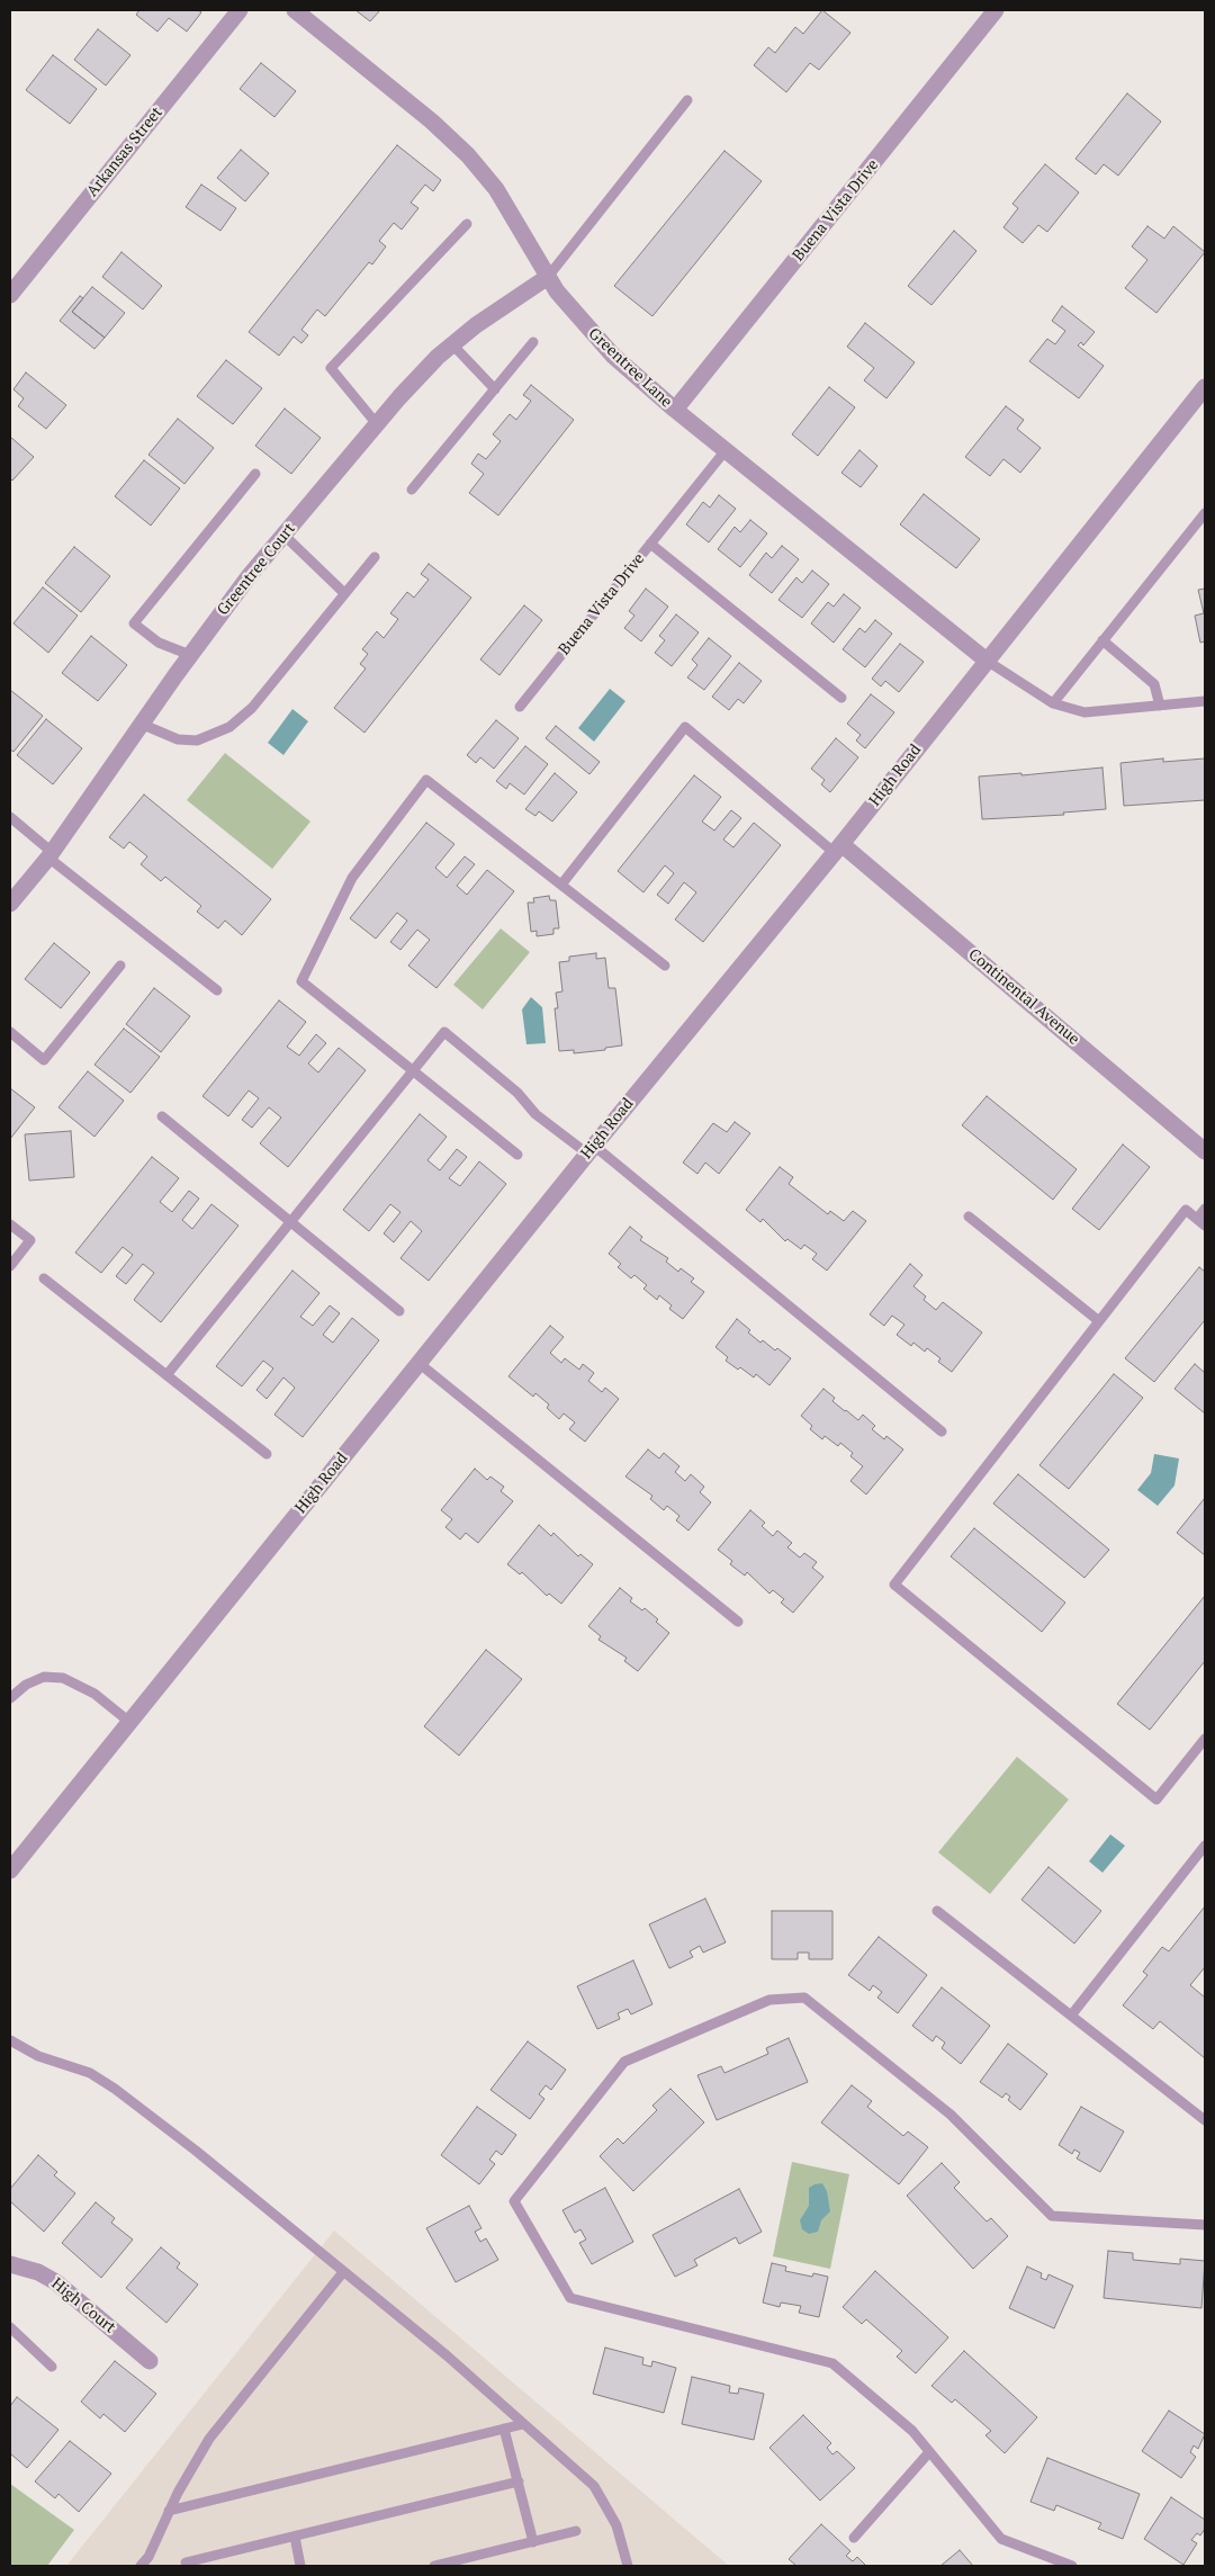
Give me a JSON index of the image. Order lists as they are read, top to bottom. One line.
{"streets":{"street":["Arkansas Street","Buena Vista Drive","Greentree Lane","Greentree Court","High Road","Continental Avenue","High Court"]},"crossings":[["Buena Vista Drive","Greentree Lane"],["Greentree Lane","Greentree Court"],["Greentree Lane","High Road"],["High Road","Continental Avenue"]]}
